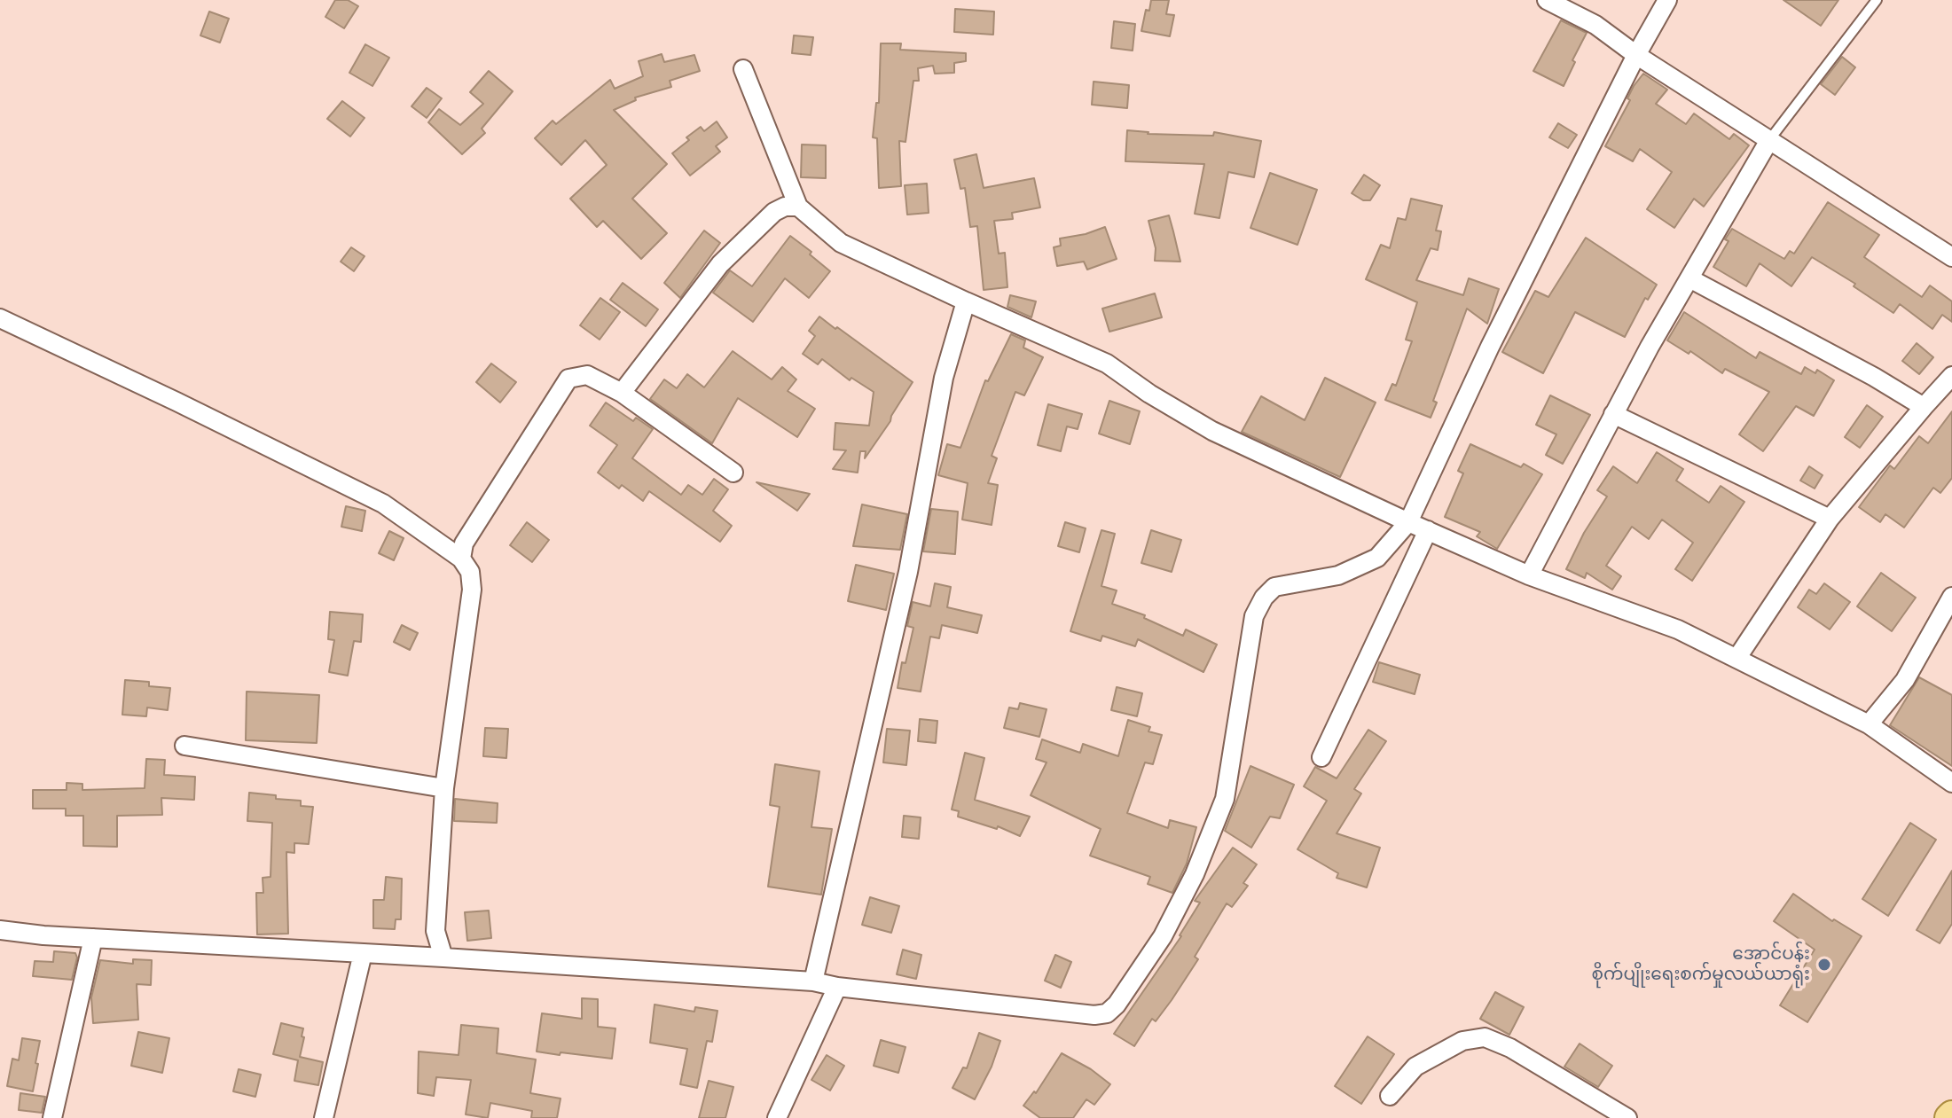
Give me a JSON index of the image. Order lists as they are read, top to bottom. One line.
{"places":["အောင်ပန်း စိုက်ပျိုးရေးစက်မှုလယ်ယာရုံး"]}
